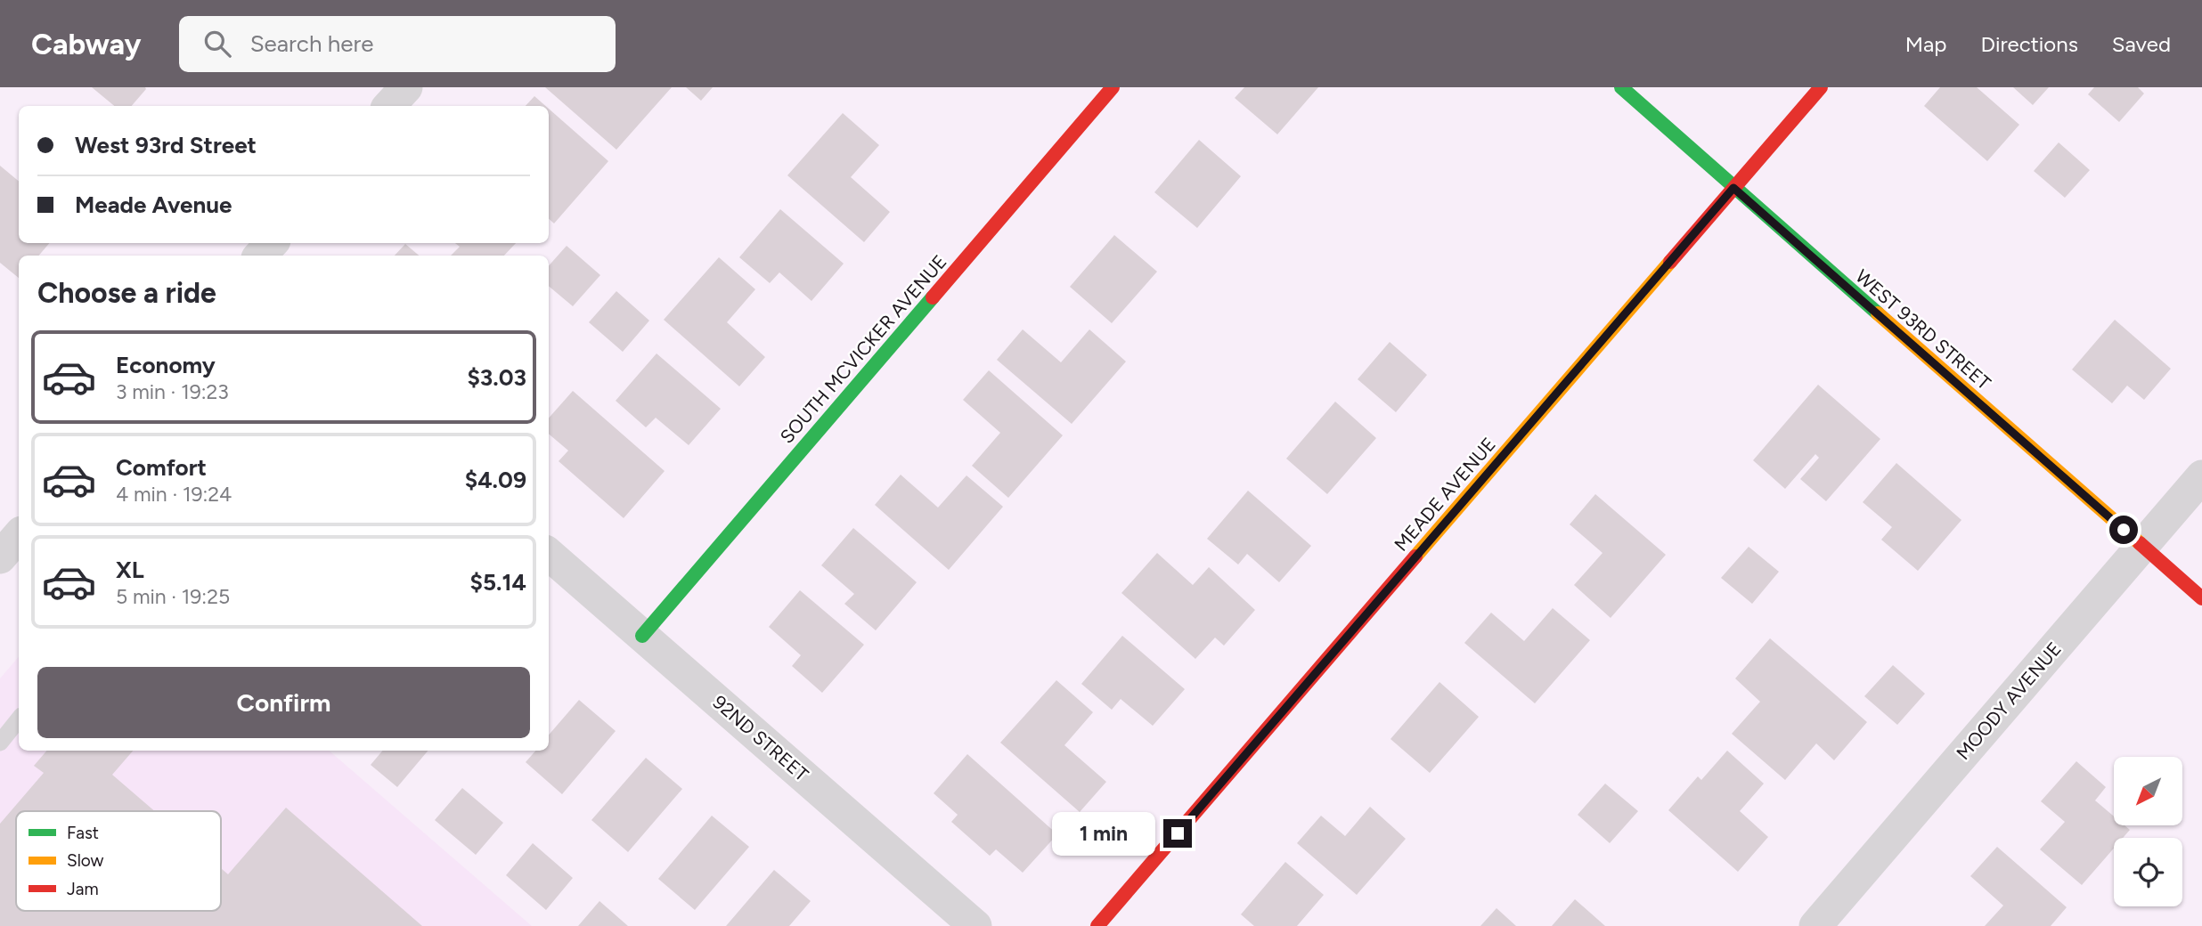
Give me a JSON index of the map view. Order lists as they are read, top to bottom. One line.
{"streets":{"street":["WEST 93RD STREET","SOUTH MCVICKER AVENUE","MEADE AVENUE","MOODY AVENUE","92ND STREET"]},"crossings":[["WEST 93RD STREET","MEADE AVENUE"],["WEST 93RD STREET","MOODY AVENUE"],["SOUTH MCVICKER AVENUE","92ND STREET"]],"legend":["Fast","Slow","Jam"],"north":"bottom left","page":{"header":"Cabway","search":"Search here","nav":["Map","Directions","Saved"],"banner":["West 93rd Street","Meade Avenue"],"heading":"Choose a ride","list":[{"name":"Economy","note":"3 min · 19:23","value":"$3.03"},{"name":"Comfort","note":"4 min · 19:24","value":"$4.09"},{"name":"XL","note":"5 min · 19:25","value":"$5.14"}],"buttons":"Confirm","bubble":"1 min"}}
